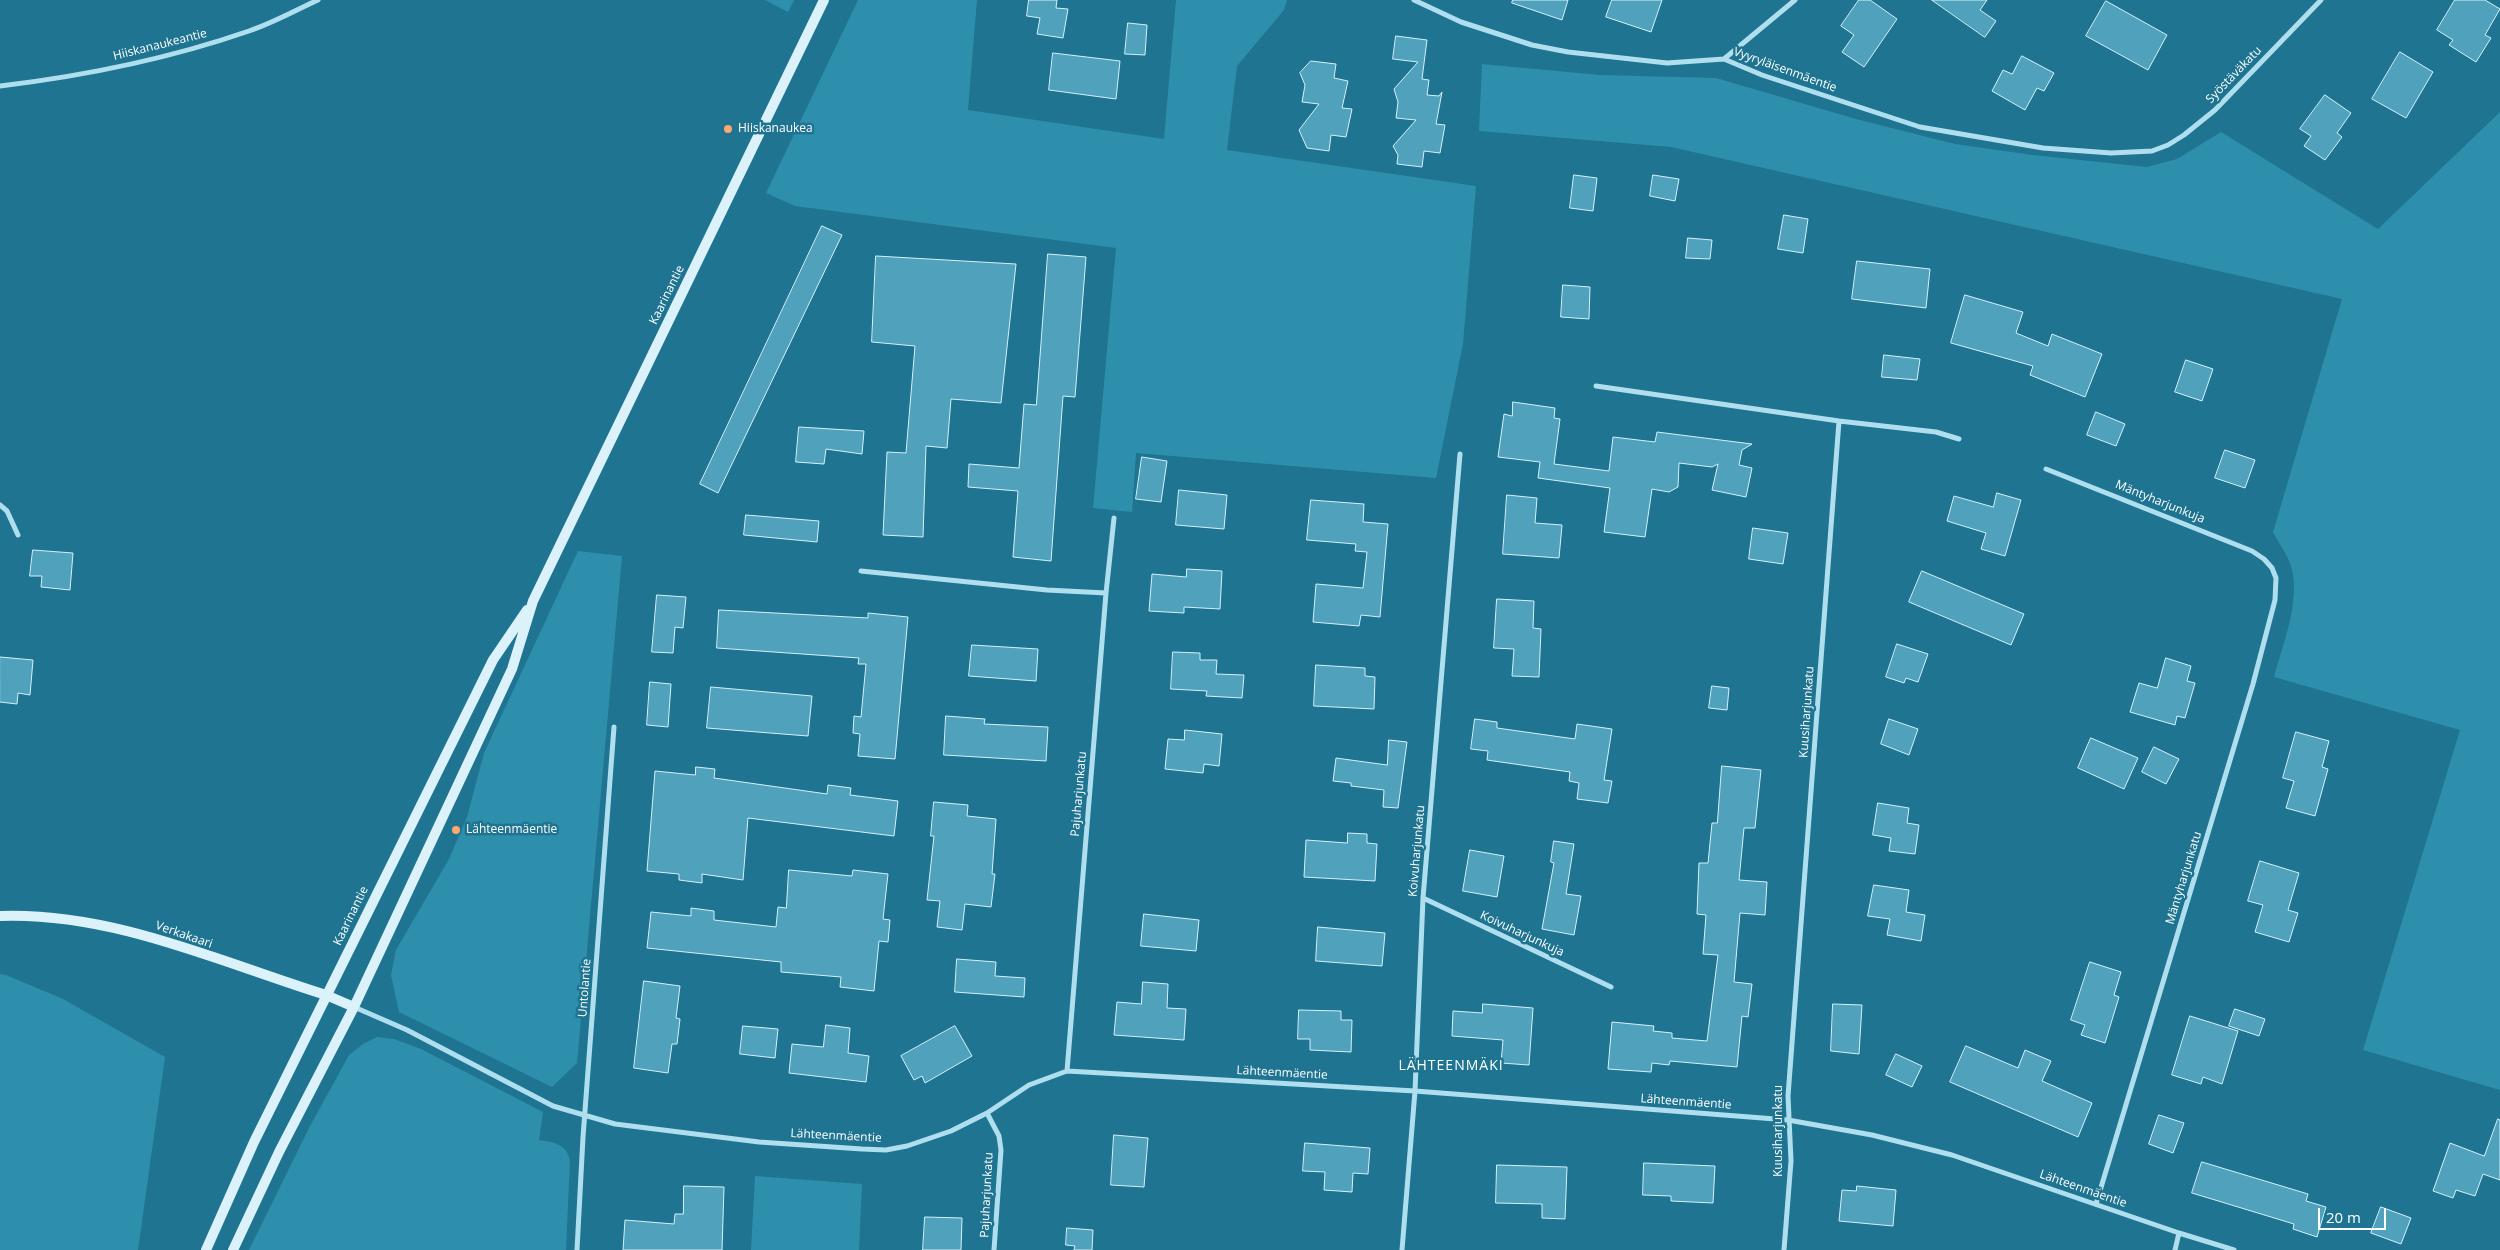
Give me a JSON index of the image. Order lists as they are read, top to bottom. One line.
{"streets":{"main road":["Kaarinantie","Verkakaari"],"street":["Hiiskanaukeantie","Vyyryläisenmäentie","Syöstäväkatu","Mäntyharjunkuja","Kuusiharjunkatu","Pajuharjunkatu","Koivuharjunkatu","Mäntyharjunkatu","Koivuharjunkuja","Untolantie","Lähteenmäentie"]},"crossings":[["Vyyryläisenmäentie","Syöstäväkatu"],["Kaarinantie","Verkakaari"],["Kaarinantie","Lähteenmäentie"],["Mäntyharjunkuja","Mäntyharjunkatu"],["Kuusiharjunkatu","Lähteenmäentie"],["Pajuharjunkatu","Lähteenmäentie"],["Koivuharjunkatu","Koivuharjunkuja"],["Koivuharjunkatu","Lähteenmäentie"],["Mäntyharjunkatu","Lähteenmäentie"],["Verkakaari","Lähteenmäentie"],["Untolantie","Lähteenmäentie"]],"districts":["LÄHTEENMÄKI"],"places":["Hiiskanaukea","Lähteenmäentie"],"scale_bar":"20 m"}
